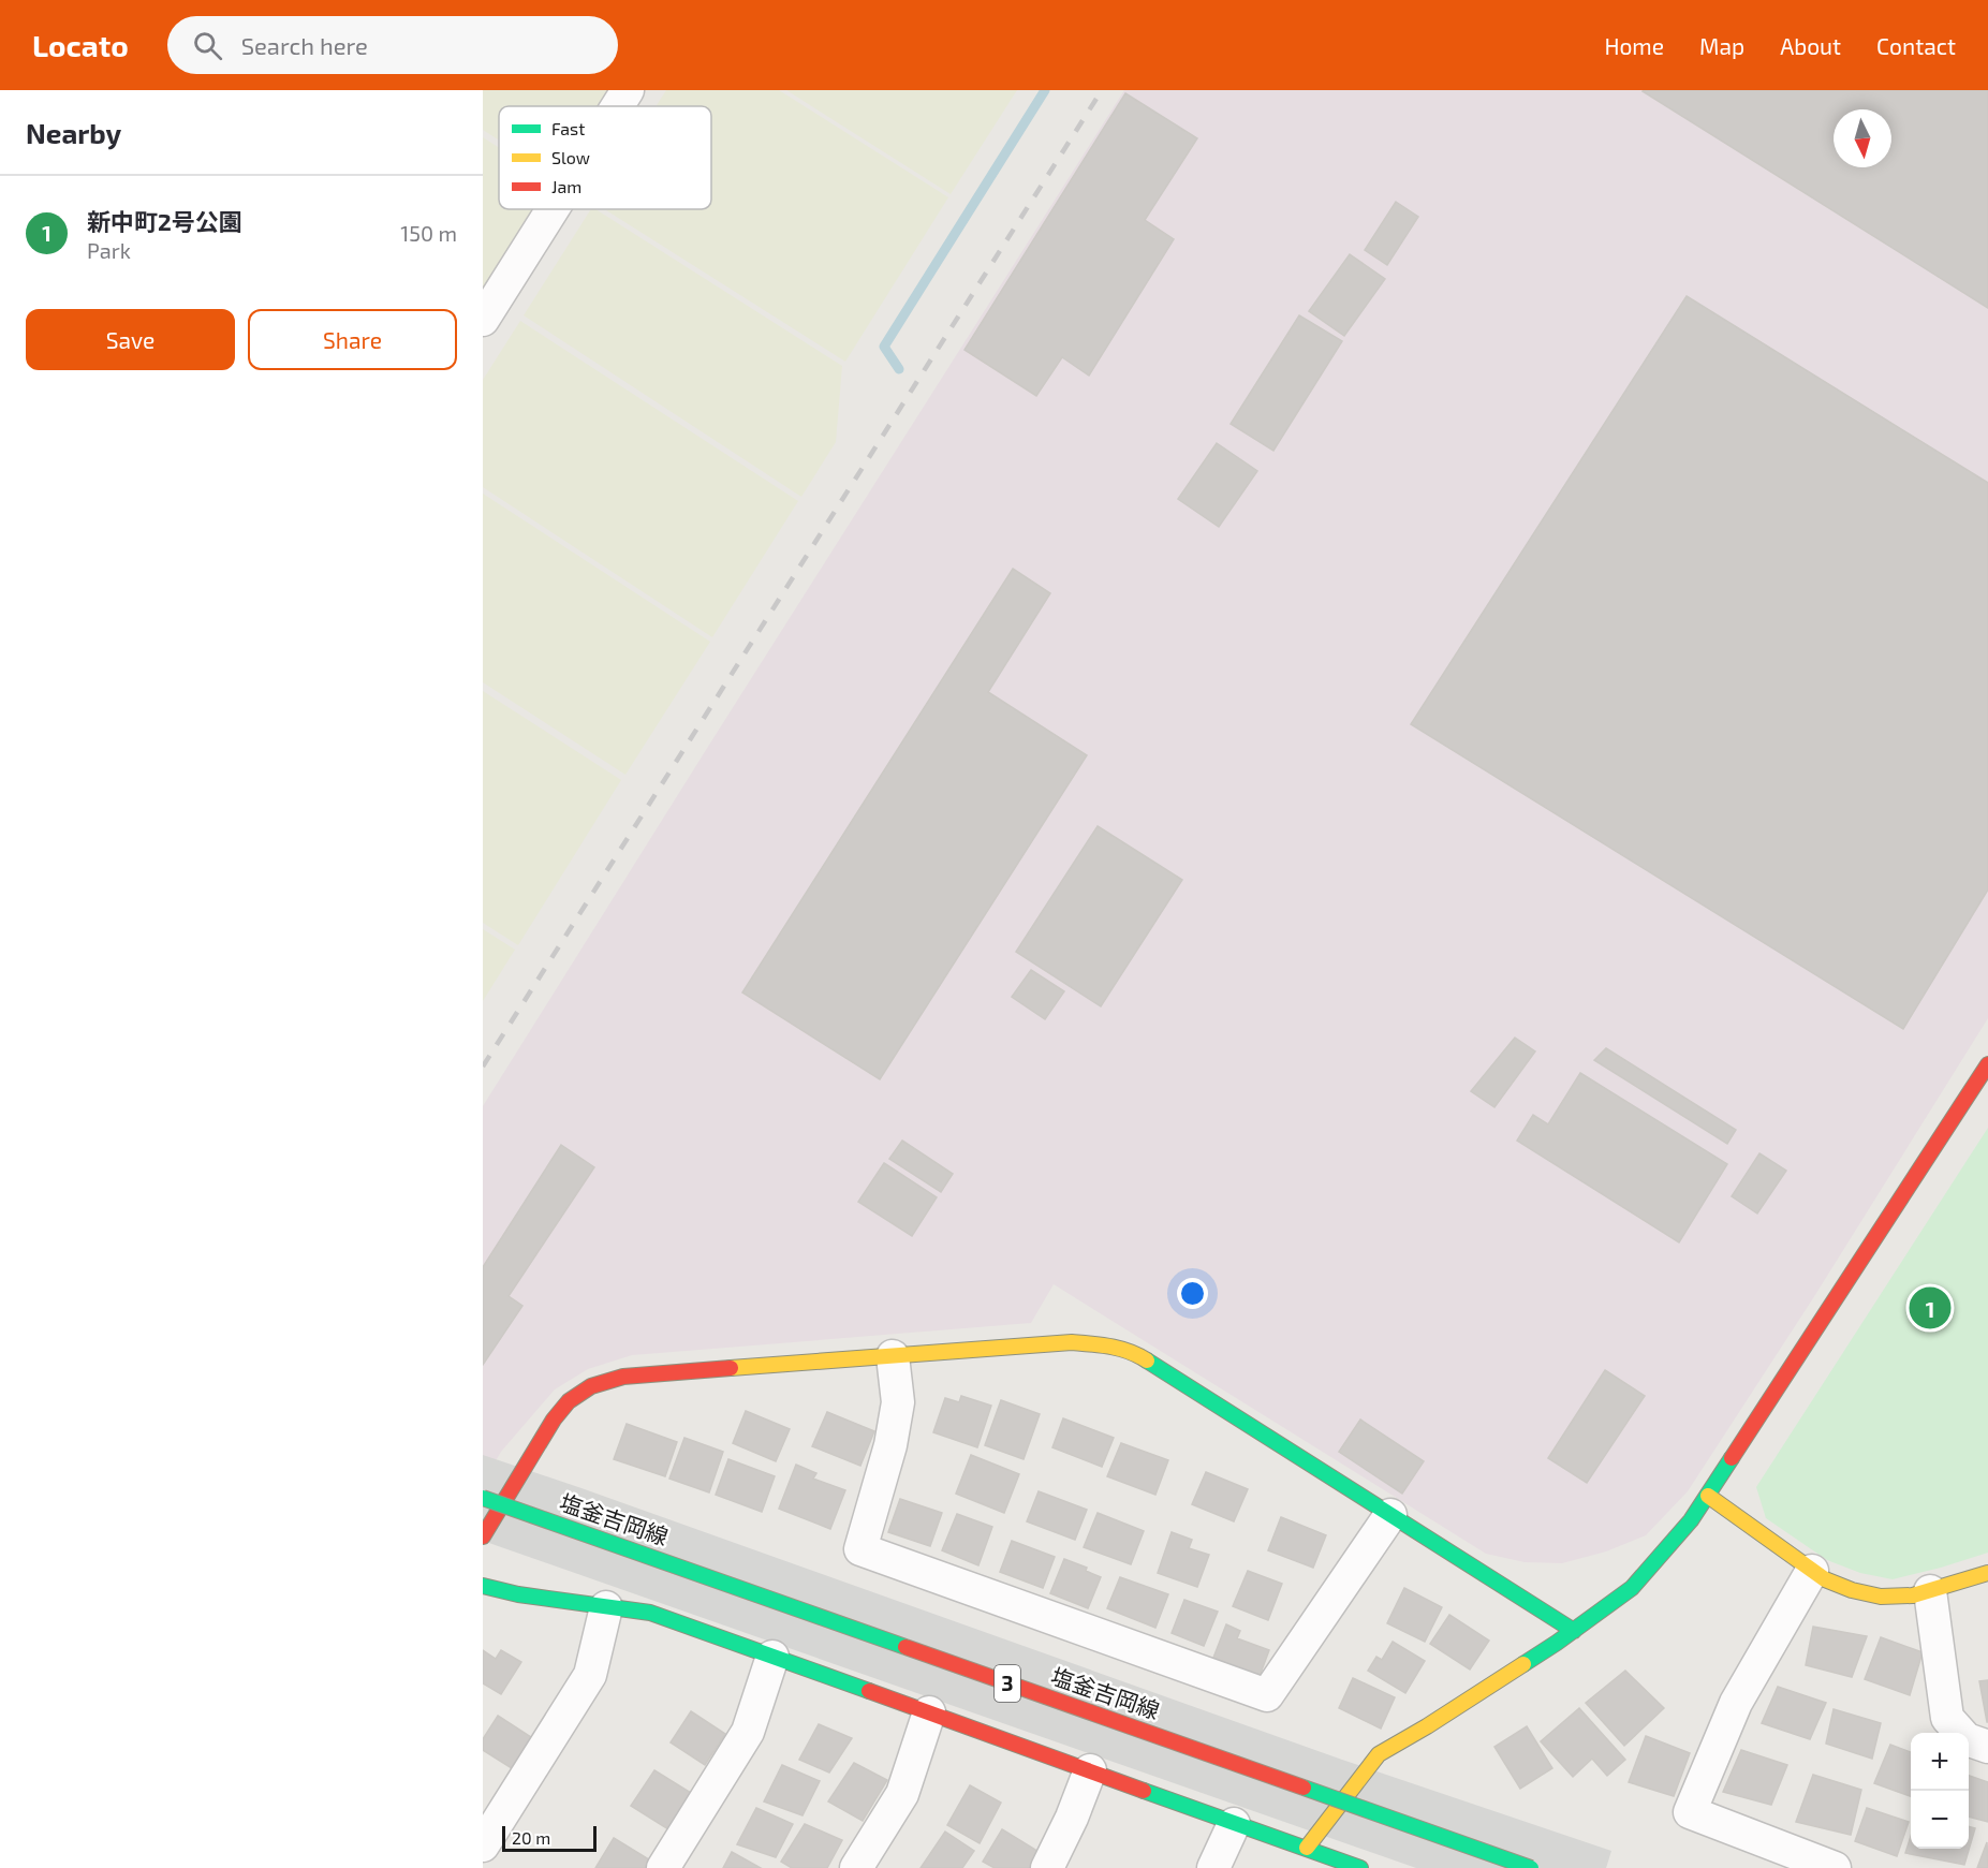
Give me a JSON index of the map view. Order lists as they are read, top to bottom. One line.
{"streets":{"street":["塩釜吉岡線","3"]},"legend":["Fast","Slow","Jam"],"scale_bar":"20 m","north":"bottom","page":{"header":"Locato","search":"Search here","nav":["Home","Map","About","Contact"],"heading":"Nearby","list":[{"mark":"1","name":"新中町2号公園","note":"Park","value":"150 m"}],"buttons":["Save","Share"],"pins":"1","map_buttons":["+","−"],"scale":"20 m"}}
